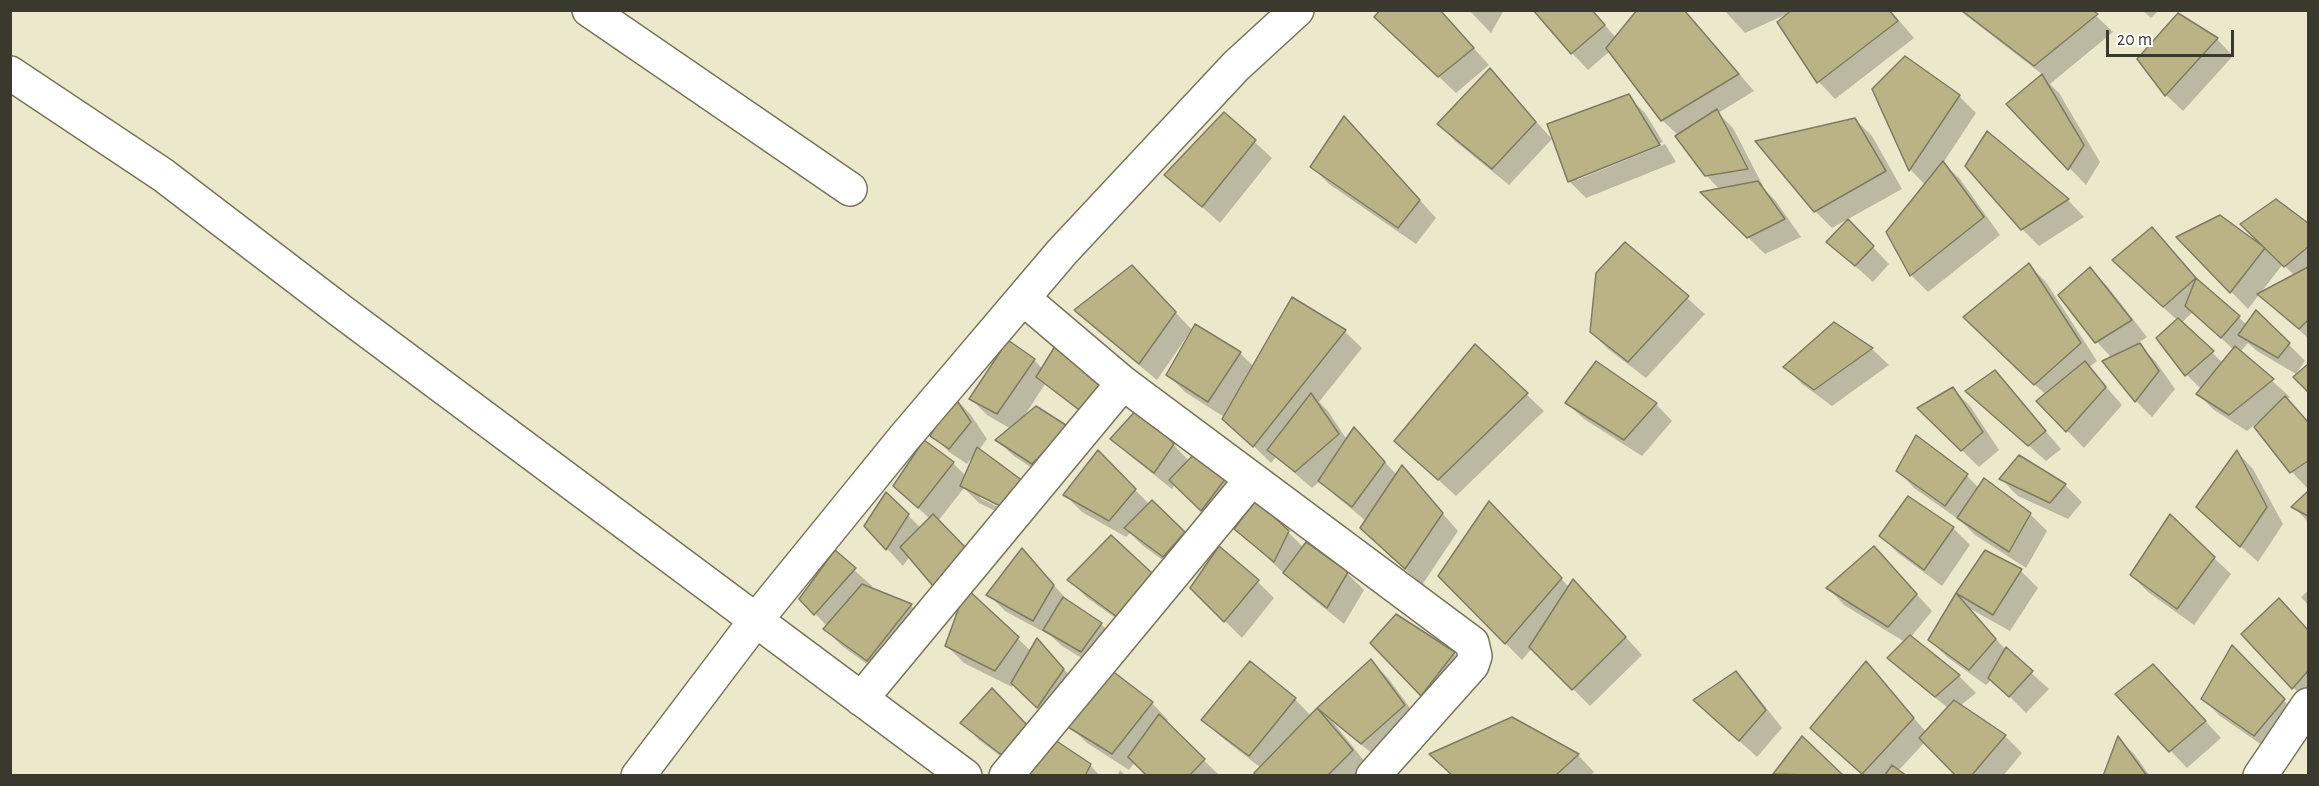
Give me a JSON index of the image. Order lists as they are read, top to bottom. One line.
{"scale_bar":"20 m"}
